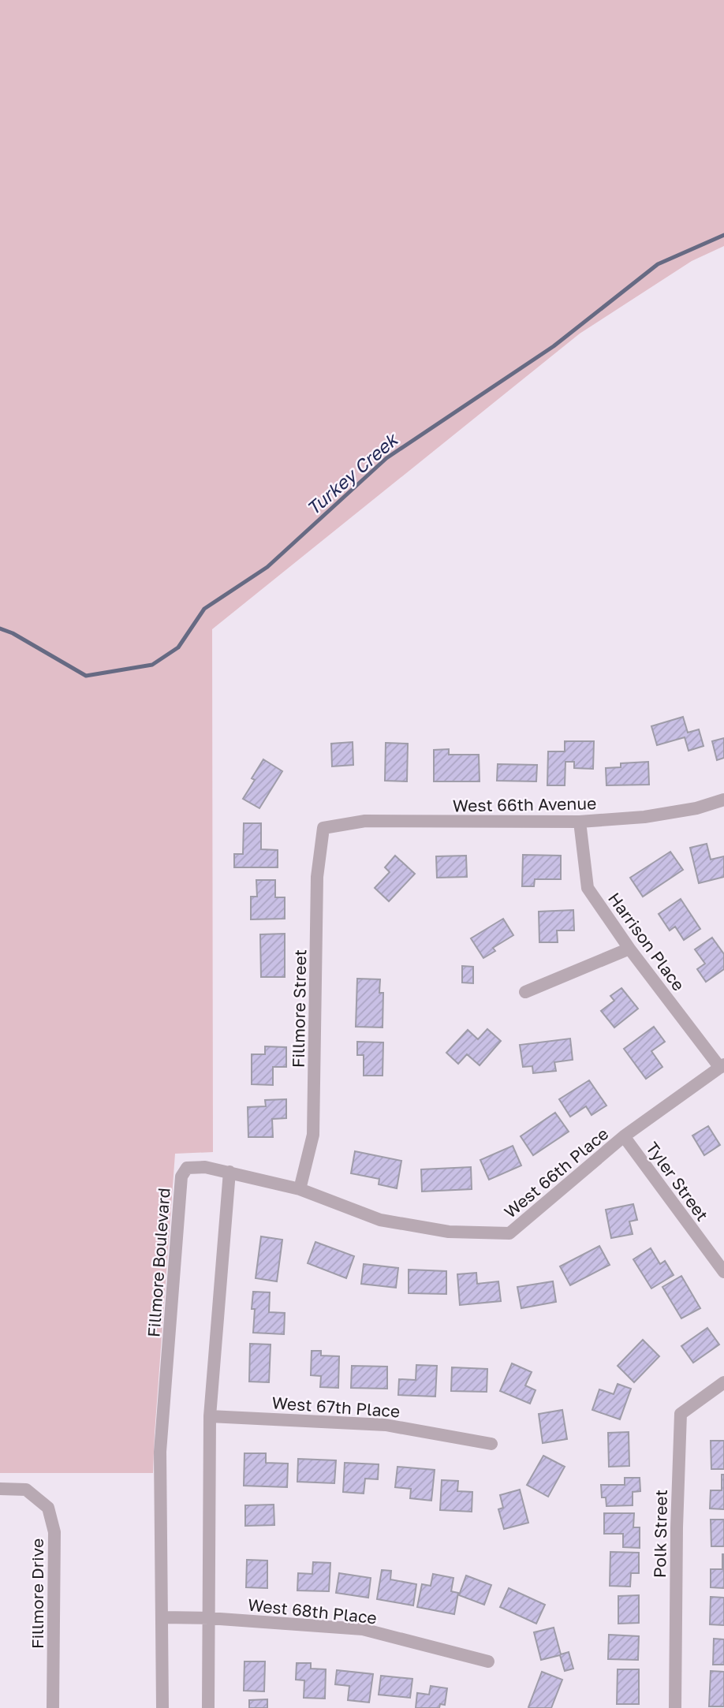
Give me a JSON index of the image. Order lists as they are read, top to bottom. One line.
{"streets":{"street":["West 66th Avenue","Harrison Place","Fillmore Street","West 66th Place","Tyler Street","Fillmore Boulevard","West 67th Place","Polk Street","Fillmore Drive","West 68th Place"]},"crossings":[["West 66th Avenue","Harrison Place"],["West 66th Avenue","Fillmore Street"],["Harrison Place","West 66th Place"],["Fillmore Street","West 66th Place"],["West 66th Place","Tyler Street"],["West 66th Place","Fillmore Boulevard"],["Fillmore Boulevard","West 68th Place"]],"water":["Turkey Creek"]}
